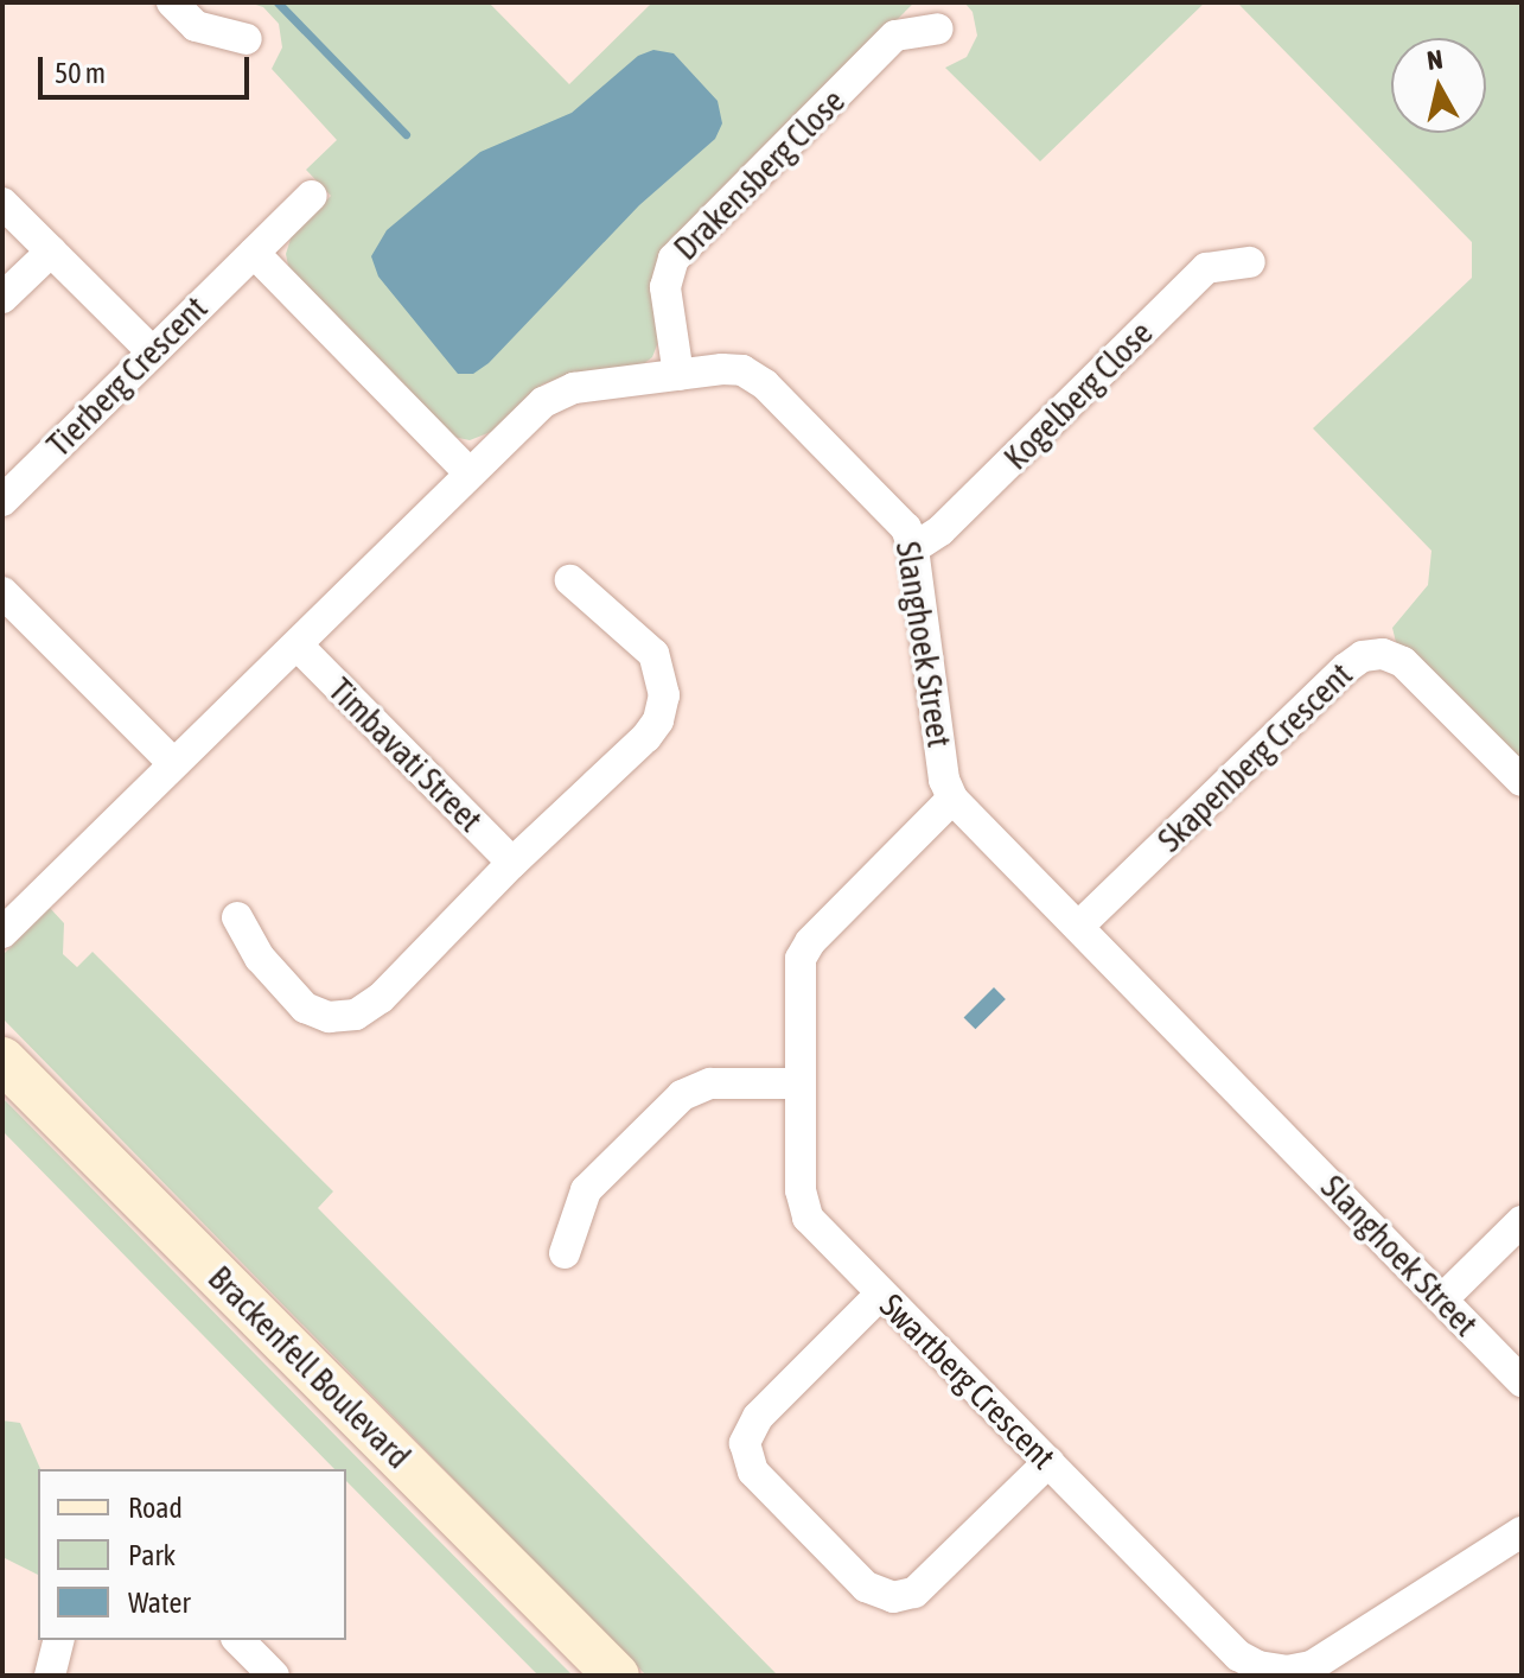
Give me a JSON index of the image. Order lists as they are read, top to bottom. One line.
{"streets":{"street":["Drakensberg Close","Tierberg Crescent","Kogelberg Close","Slanghoek Street","Timbavati Street","Skapenberg Crescent","Brackenfell Boulevard","Swartberg Crescent"]},"crossings":[["Drakensberg Close","Slanghoek Street"],["Kogelberg Close","Slanghoek Street"],["Slanghoek Street","Timbavati Street"],["Slanghoek Street","Skapenberg Crescent"],["Slanghoek Street","Swartberg Crescent"]],"legend":["Road","Park","Water"],"scale_bar":"50 m","north":"top"}
